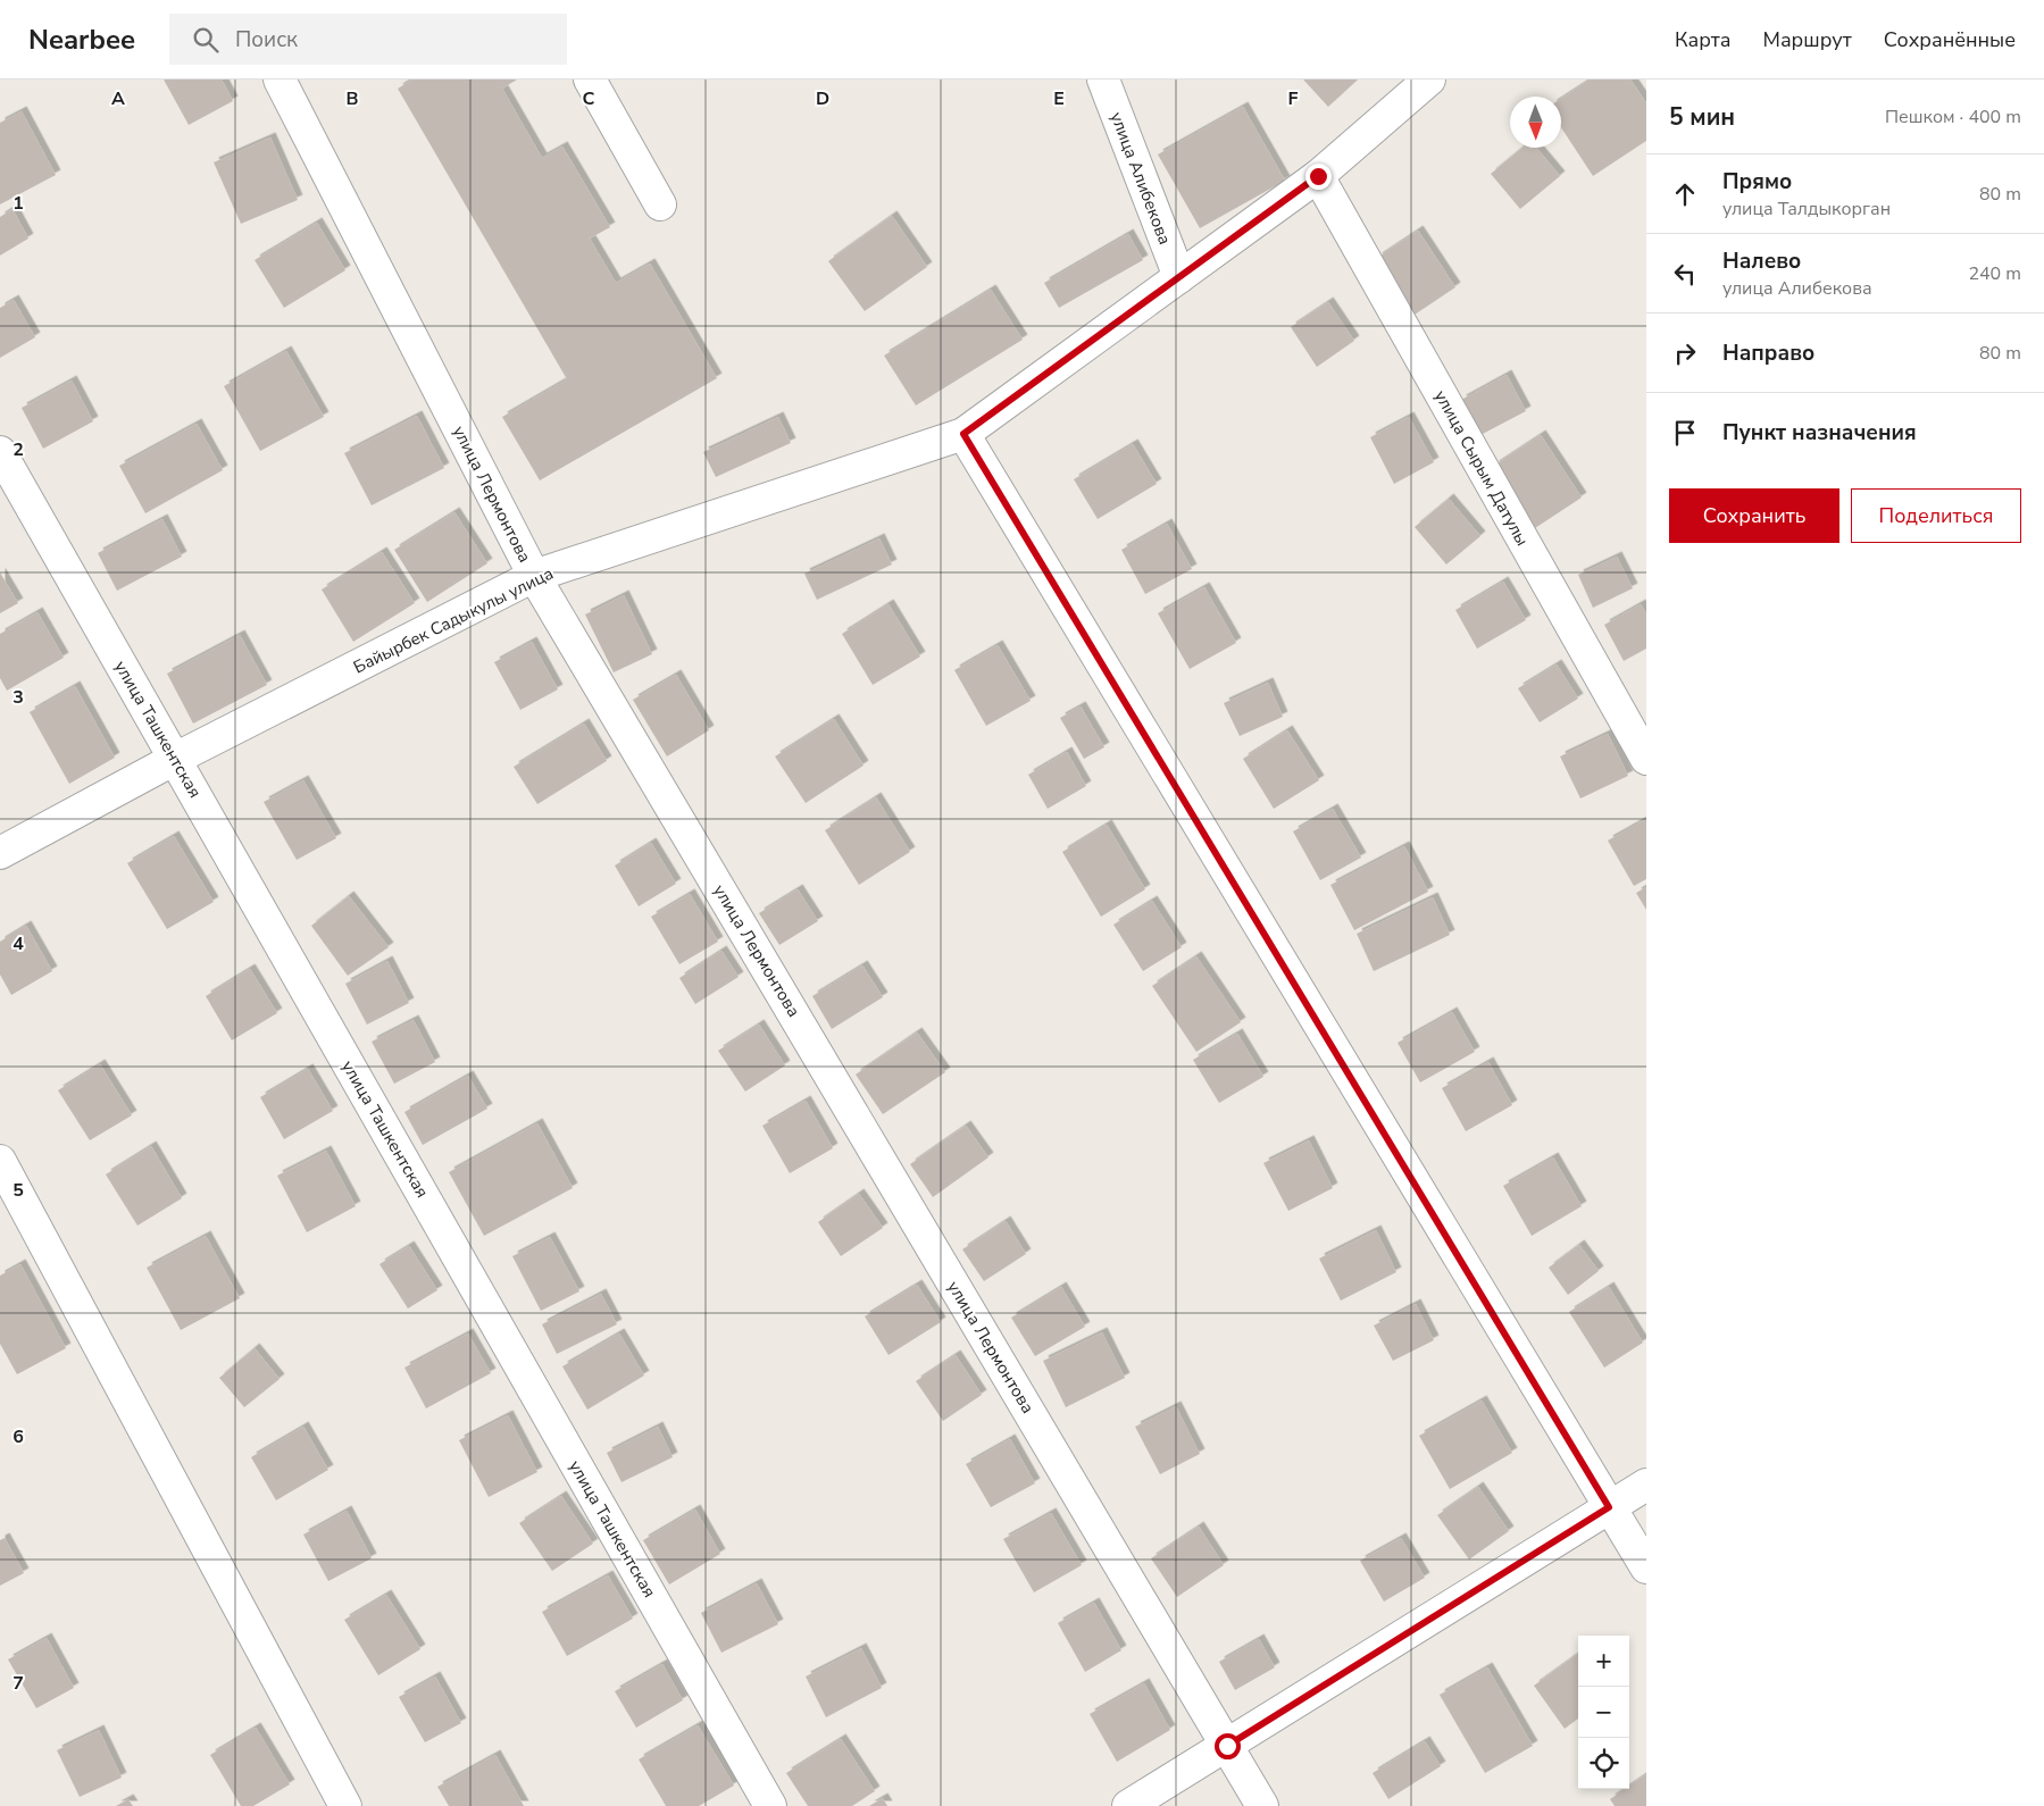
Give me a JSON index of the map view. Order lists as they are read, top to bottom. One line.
{"streets":{"street":["улица Алибекова","улица Сырым Датулы","улица Лермонтова","Байырбек Садыкулы улица","улица Ташкентская"]},"crossings":[["улица Алибекова","Байырбек Садыкулы улица"],["улица Сырым Датулы","Байырбек Садыкулы улица"],["улица Лермонтова","Байырбек Садыкулы улица"],["Байырбек Садыкулы улица","улица Ташкентская"]],"north":"bottom","page":{"header":"Nearbee","search":"Поиск","nav":["Карта","Маршрут","Сохранённые"],"heading":["5 мин","Пешком · 400 m"],"list":[["Прямо","улица Талдыкорган","80 m"],["Налево","улица Алибекова","240 m"],["Направо","80 m"],"Пункт назначения"],"buttons":["Сохранить","Поделиться"],"map_buttons":["+","−"]},"grid":{"columns":["A","B","C","D","E","F"],"rows":["1","2","3","4","5","6","7"]}}
